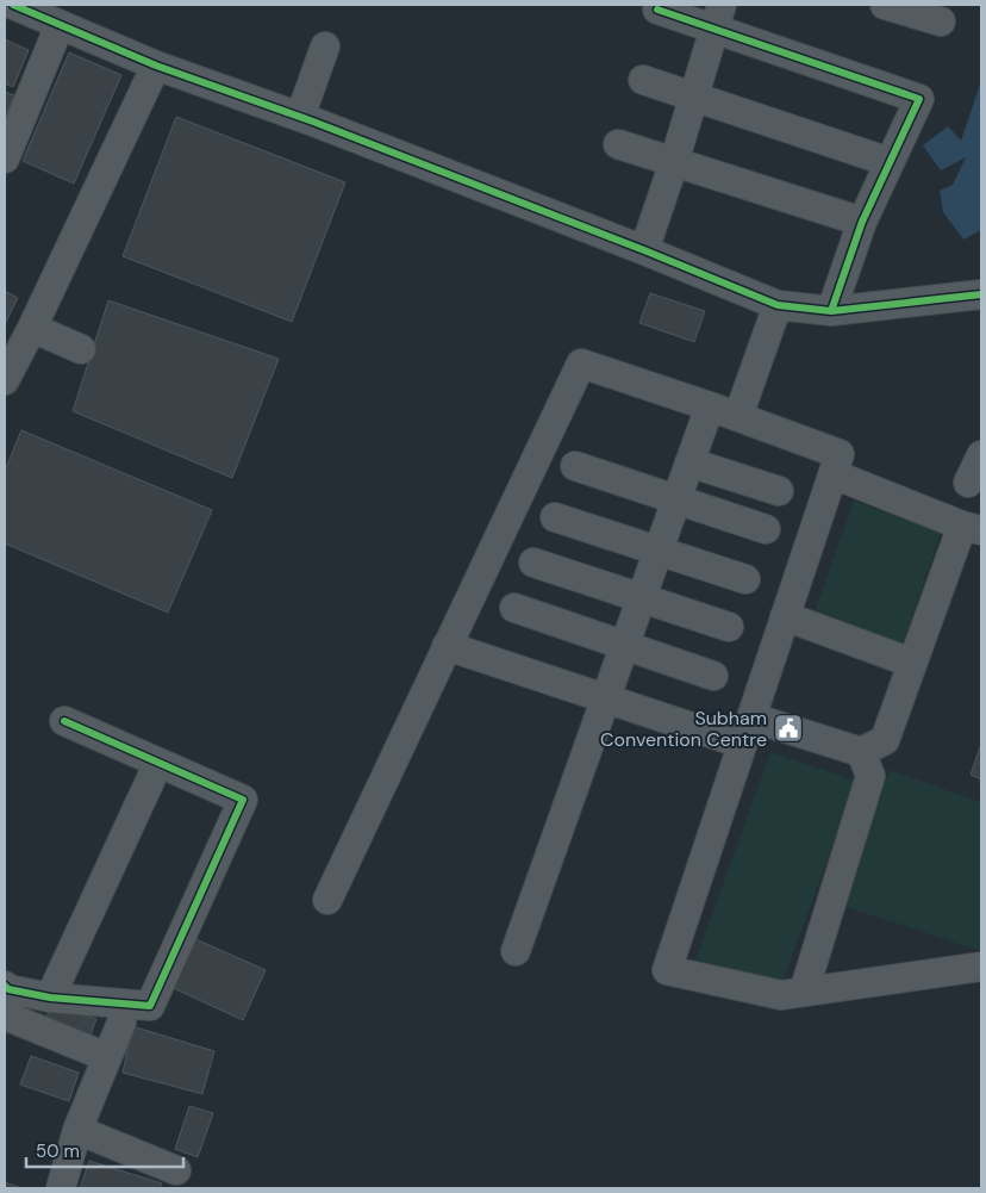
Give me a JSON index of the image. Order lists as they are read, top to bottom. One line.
{"places":{"public building":["Subham Convention Centre"]},"scale_bar":"50 m"}
